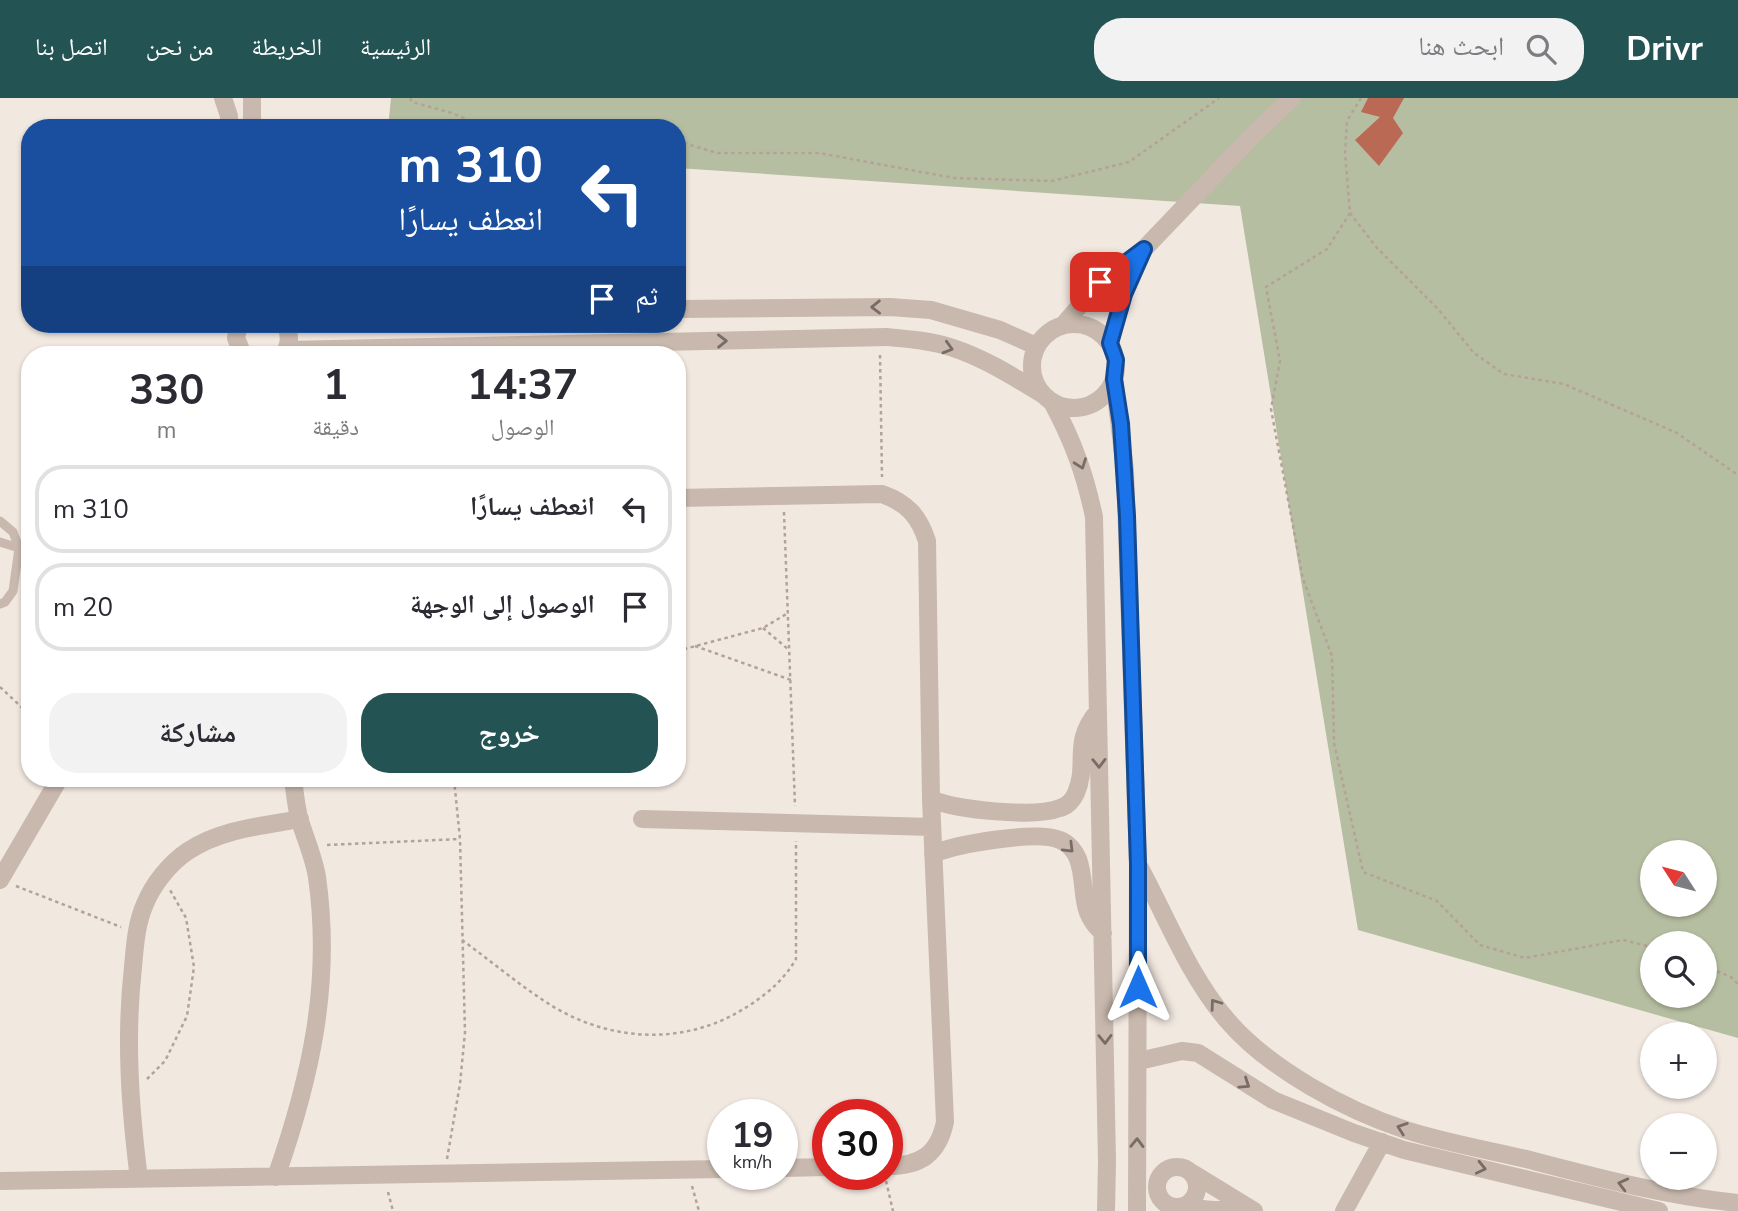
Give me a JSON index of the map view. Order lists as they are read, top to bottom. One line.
{"north":"top left","page":{"header":"Drivr","search":"ابحث هنا","nav":["الرئيسية","الخريطة","من نحن","اتصل بنا"],"turn":["310 m","انعطف يسارًا"],"then":"ثم","eta":["14:37","الوصول","1","دقيقة","330","m"],"list":[{"name":"انعطف يسارًا","value":"310 m"},{"name":"الوصول إلى الوجهة","value":"20 m"}],"buttons":["خروج","مشاركة"],"map_buttons":["+","−"],"speed":"19 km/h","limit":"30"}}
